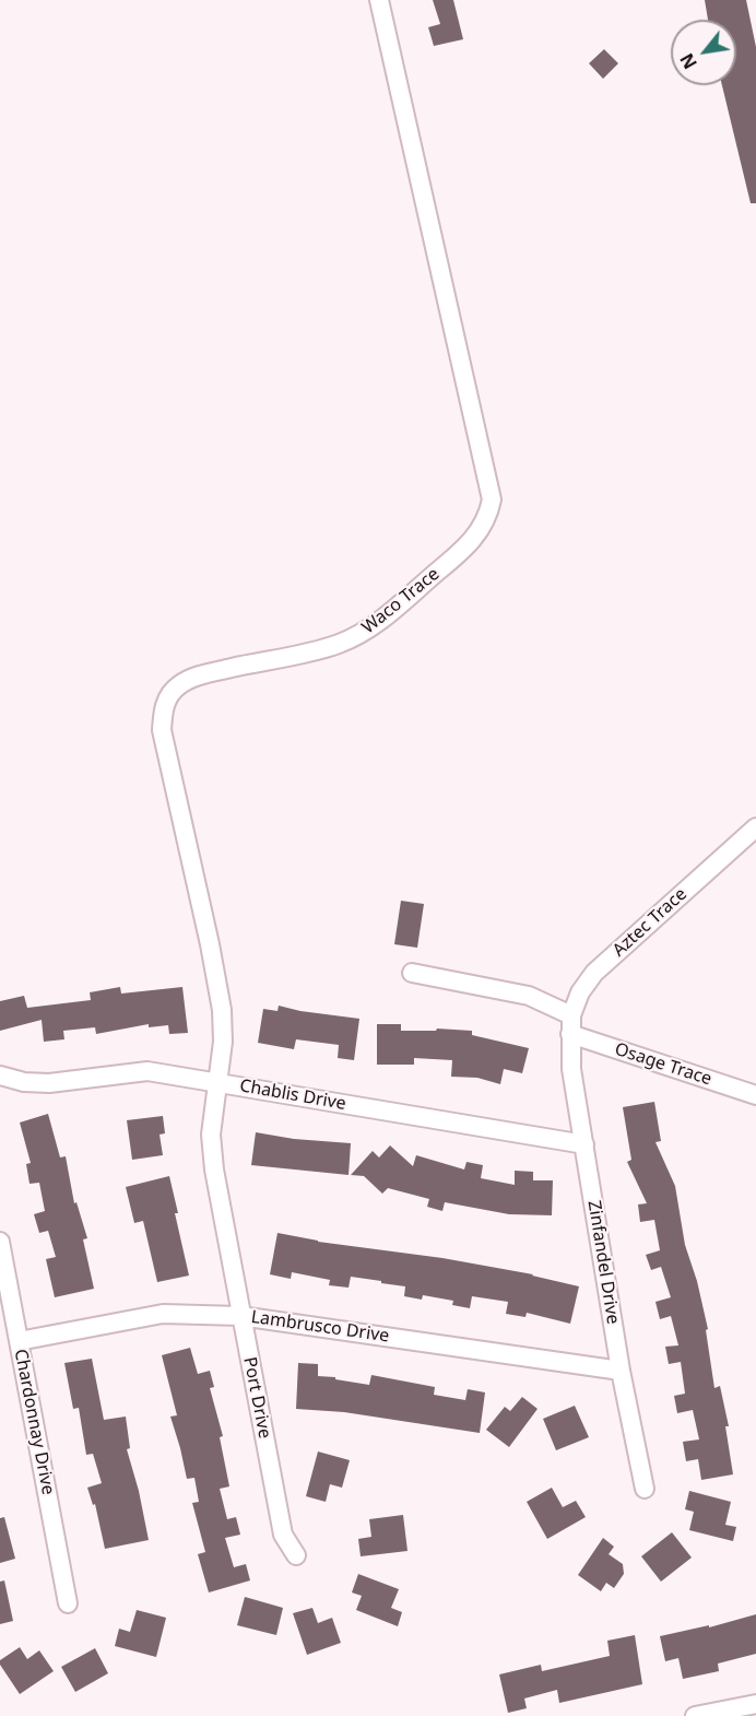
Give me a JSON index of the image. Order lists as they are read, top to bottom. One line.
{"streets":{"street":["Waco Trace","Aztec Trace","Osage Trace","Chablis Drive","Zinfandel Drive","Lambrusco Drive","Port Drive","Chardonnay Drive"]},"crossings":[["Waco Trace","Chablis Drive"],["Waco Trace","Port Drive"],["Aztec Trace","Osage Trace"],["Aztec Trace","Zinfandel Drive"],["Osage Trace","Zinfandel Drive"],["Chablis Drive","Zinfandel Drive"],["Chablis Drive","Port Drive"],["Zinfandel Drive","Lambrusco Drive"],["Lambrusco Drive","Port Drive"],["Lambrusco Drive","Chardonnay Drive"]],"north":"bottom left"}
